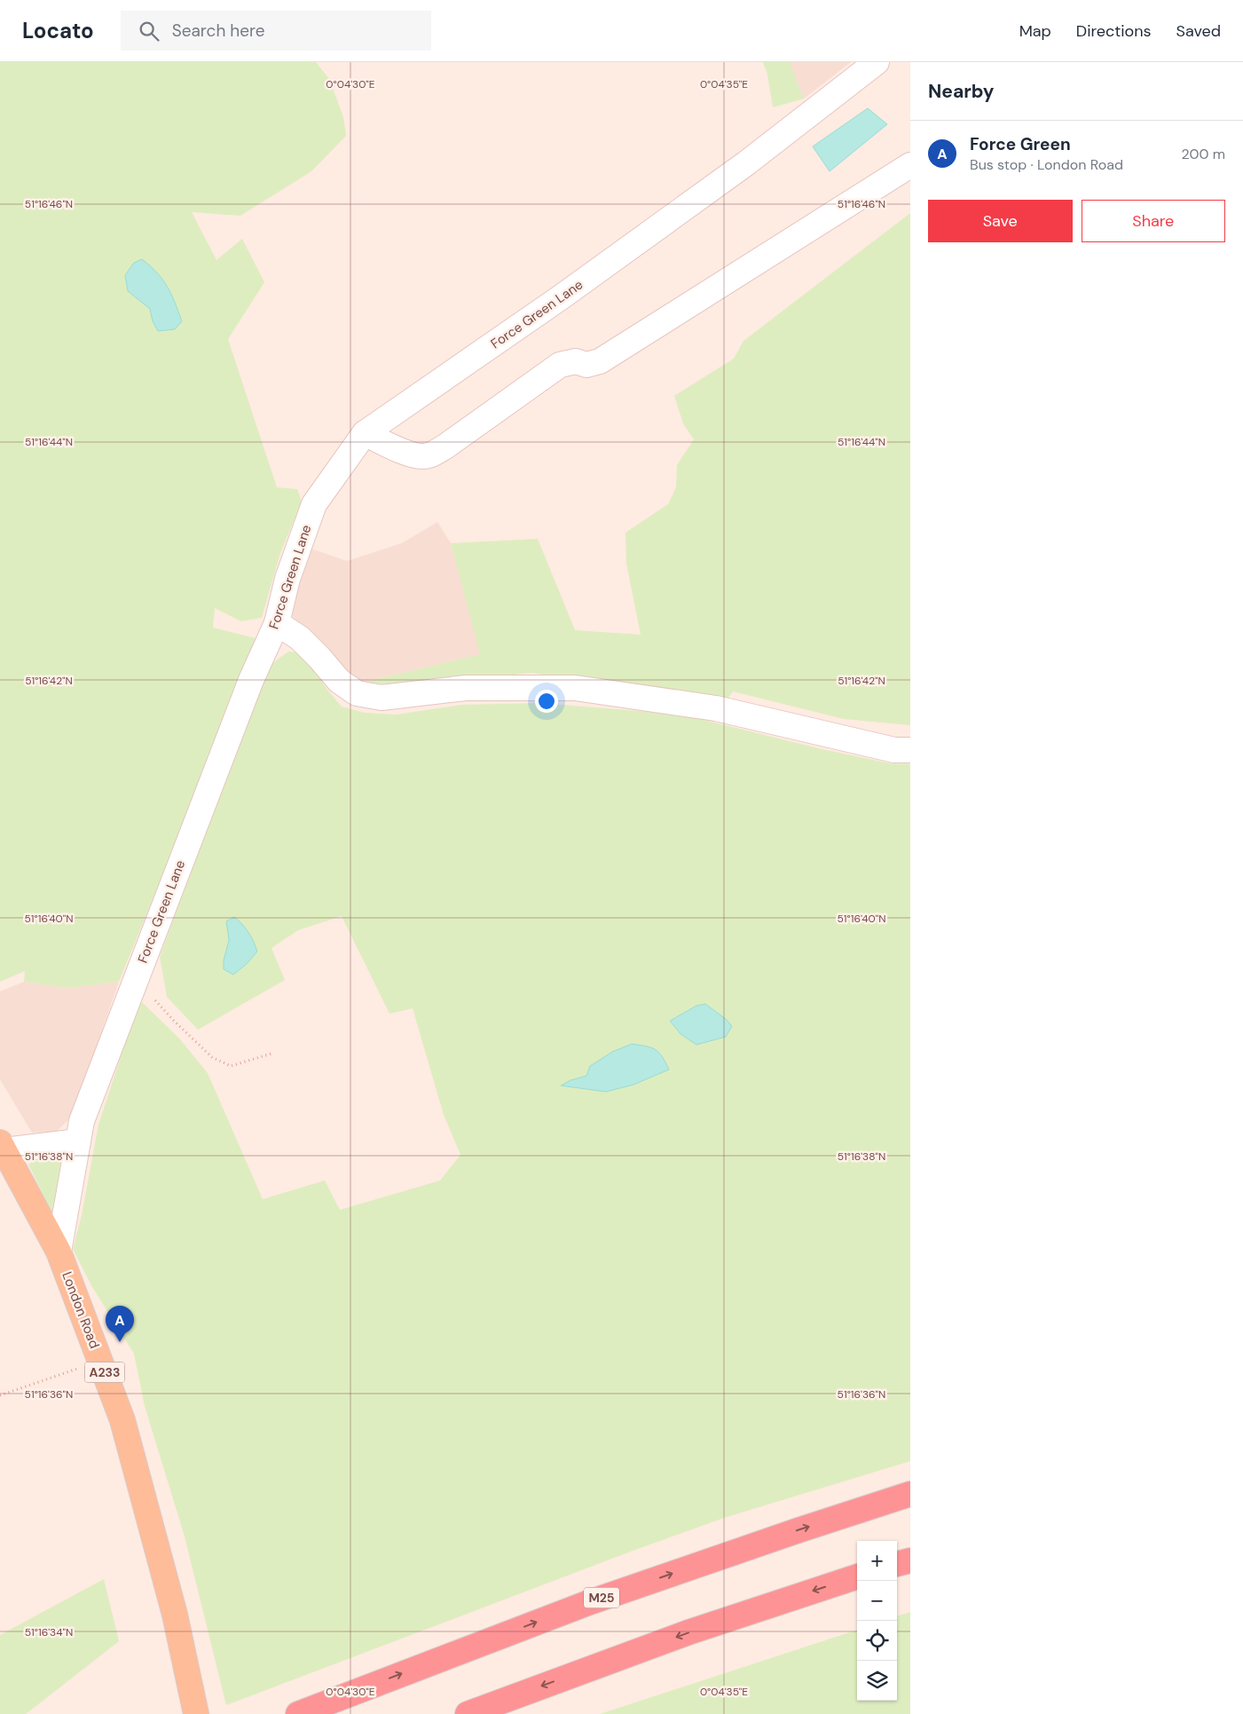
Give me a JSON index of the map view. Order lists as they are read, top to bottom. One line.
{"streets":{"highway":["M25"],"main road":["London Road","A233"],"street":["Force Green Lane"]},"crossings":[["Force Green Lane","London Road"]],"page":{"header":"Locato","search":"Search here","nav":["Map","Directions","Saved"],"heading":"Nearby","list":[{"mark":"A","name":"Force Green","note":"Bus stop · London Road","value":"200 m"}],"buttons":["Save","Share"],"pins":"A","map_buttons":["+","−"]},"coordinates":["0°04'30\"E","0°04'35\"E","51°16'46\"N","51°16'44\"N","51°16'42\"N","51°16'40\"N","51°16'38\"N","51°16'36\"N","51°16'34\"N"]}
